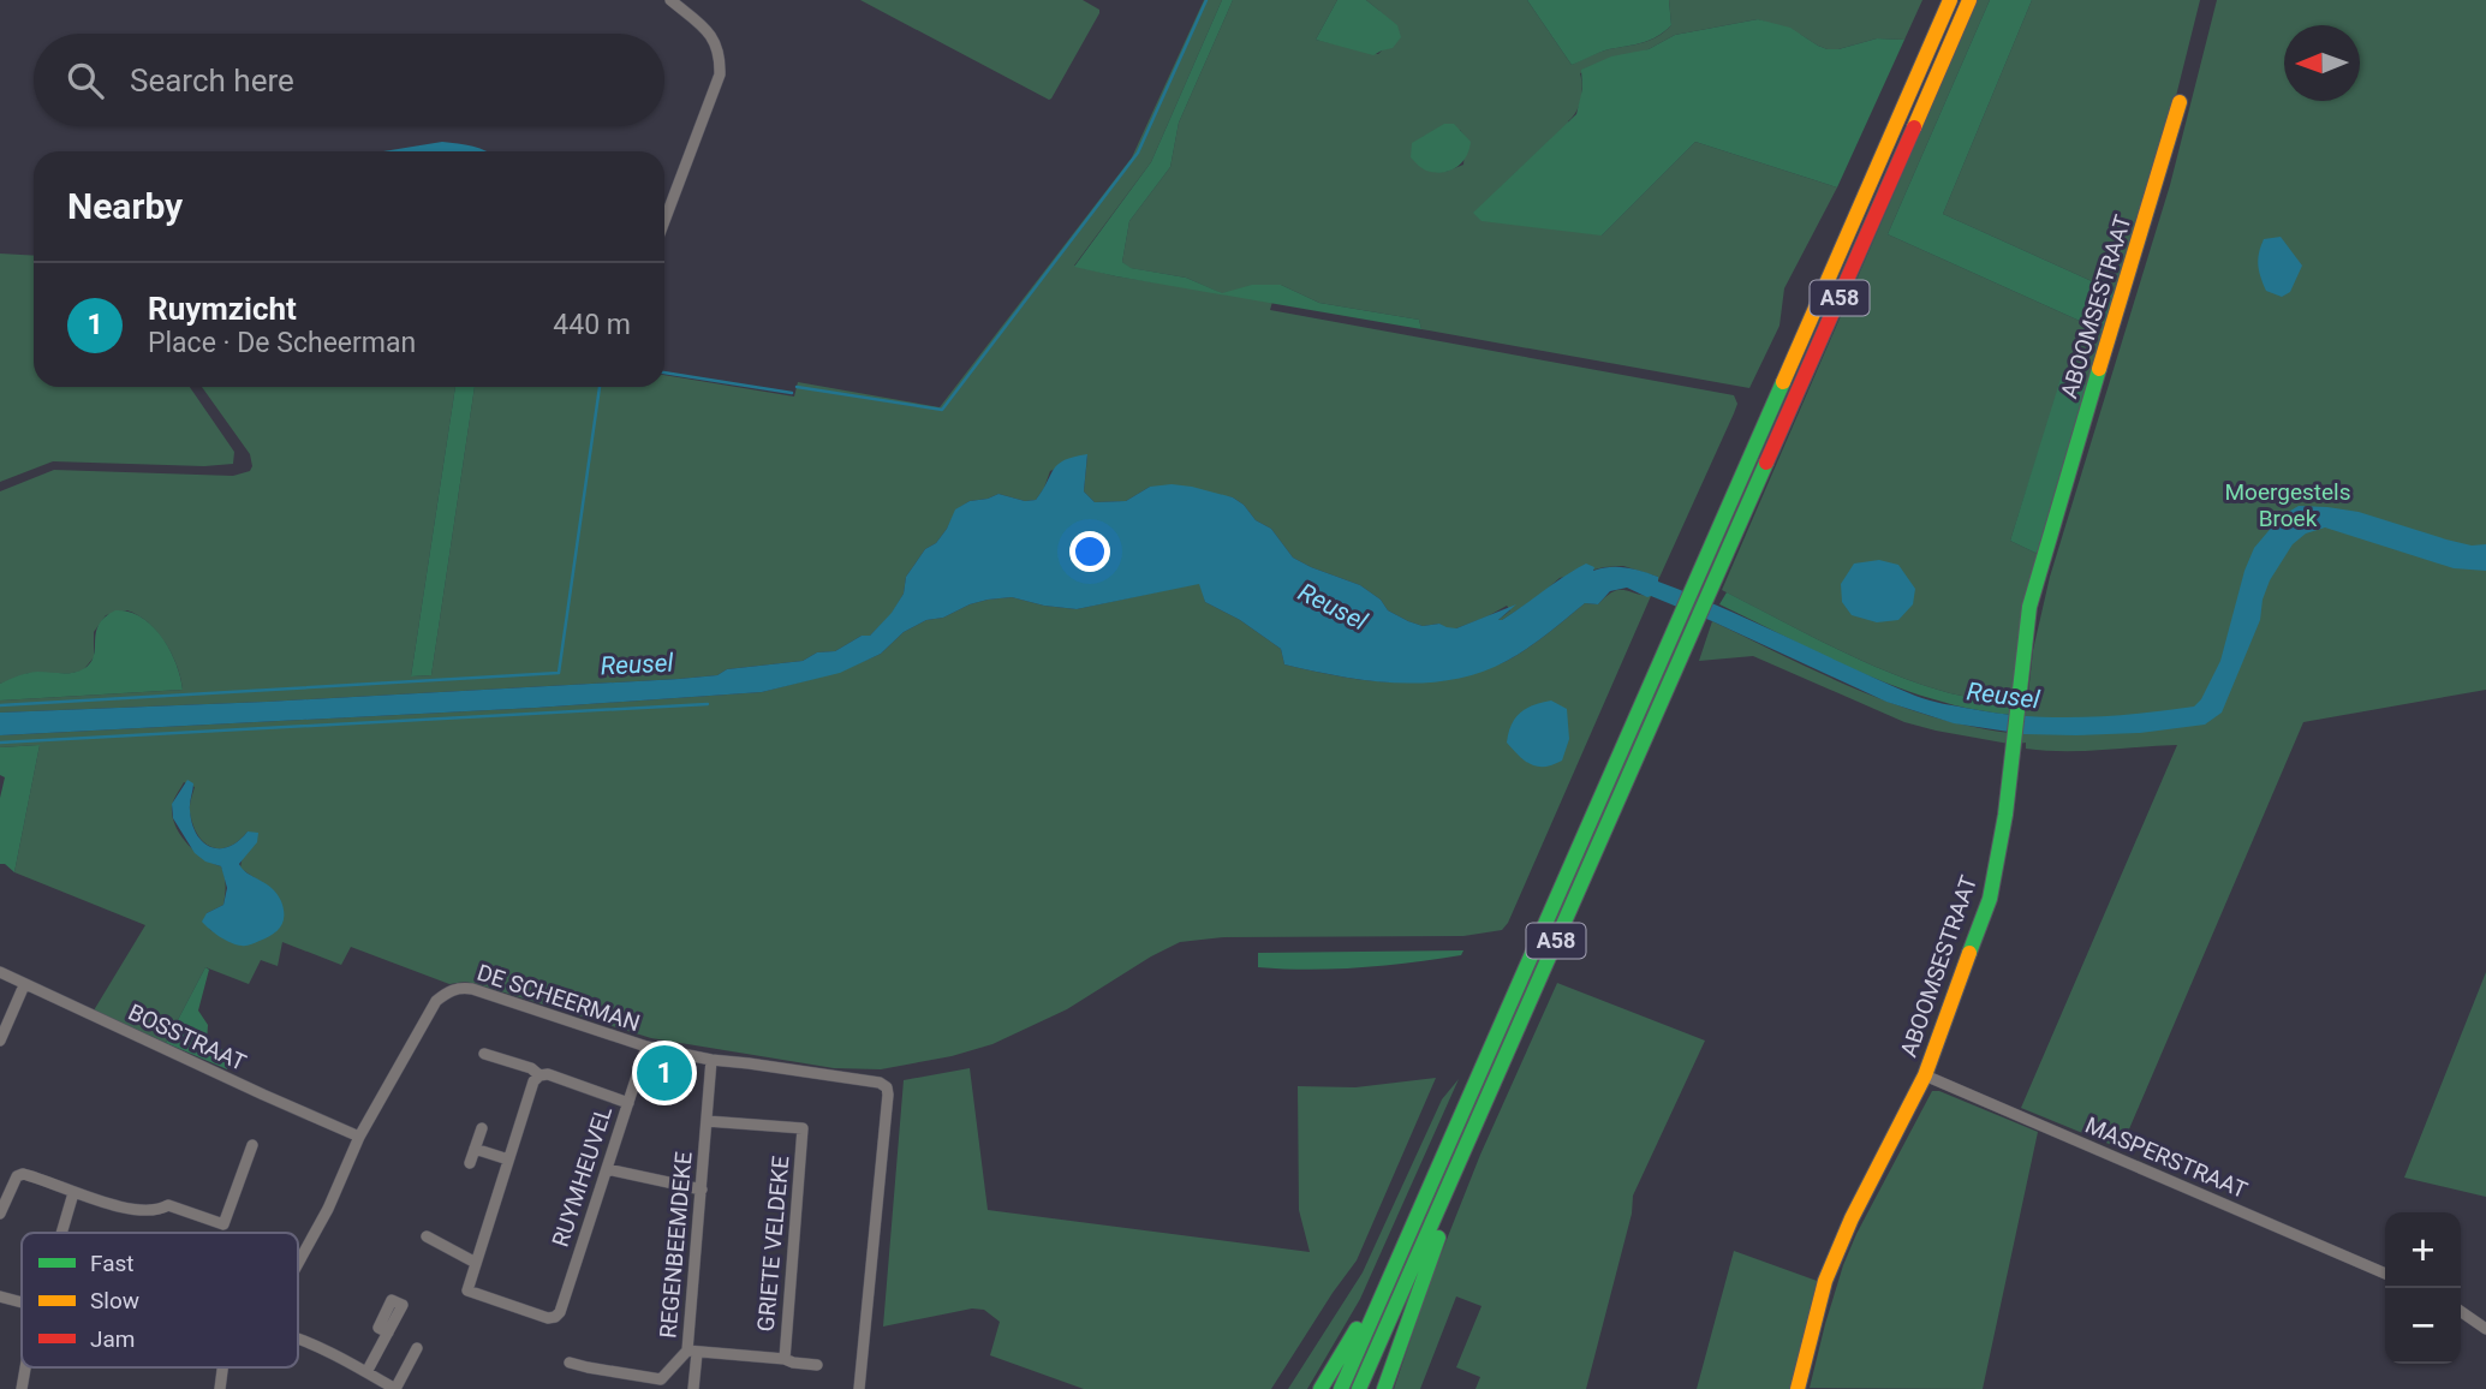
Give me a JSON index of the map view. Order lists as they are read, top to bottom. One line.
{"streets":{"main road":["A58","ABOOMSESTRAAT"],"street":["DE SCHEERMAN","BOSSTRAAT","MASPERSTRAAT","RUYMHEUVEL","GRIETE VELDEKE","REGENBEEMDEKE"]},"crossings":[["ABOOMSESTRAAT","MASPERSTRAAT"],["DE SCHEERMAN","BOSSTRAAT"],["DE SCHEERMAN","RUYMHEUVEL"],["DE SCHEERMAN","REGENBEEMDEKE"],["GRIETE VELDEKE","REGENBEEMDEKE"]],"water":["Reusel"],"parks":["Moergestels Broek"],"legend":["Fast","Slow","Jam"],"north":"left","page":{"search":"Search here","heading":"Nearby","list":[{"mark":"1","name":"Ruymzicht","note":"Place · De Scheerman","value":"440 m"}],"pins":"1","map_buttons":["+","−"]}}
